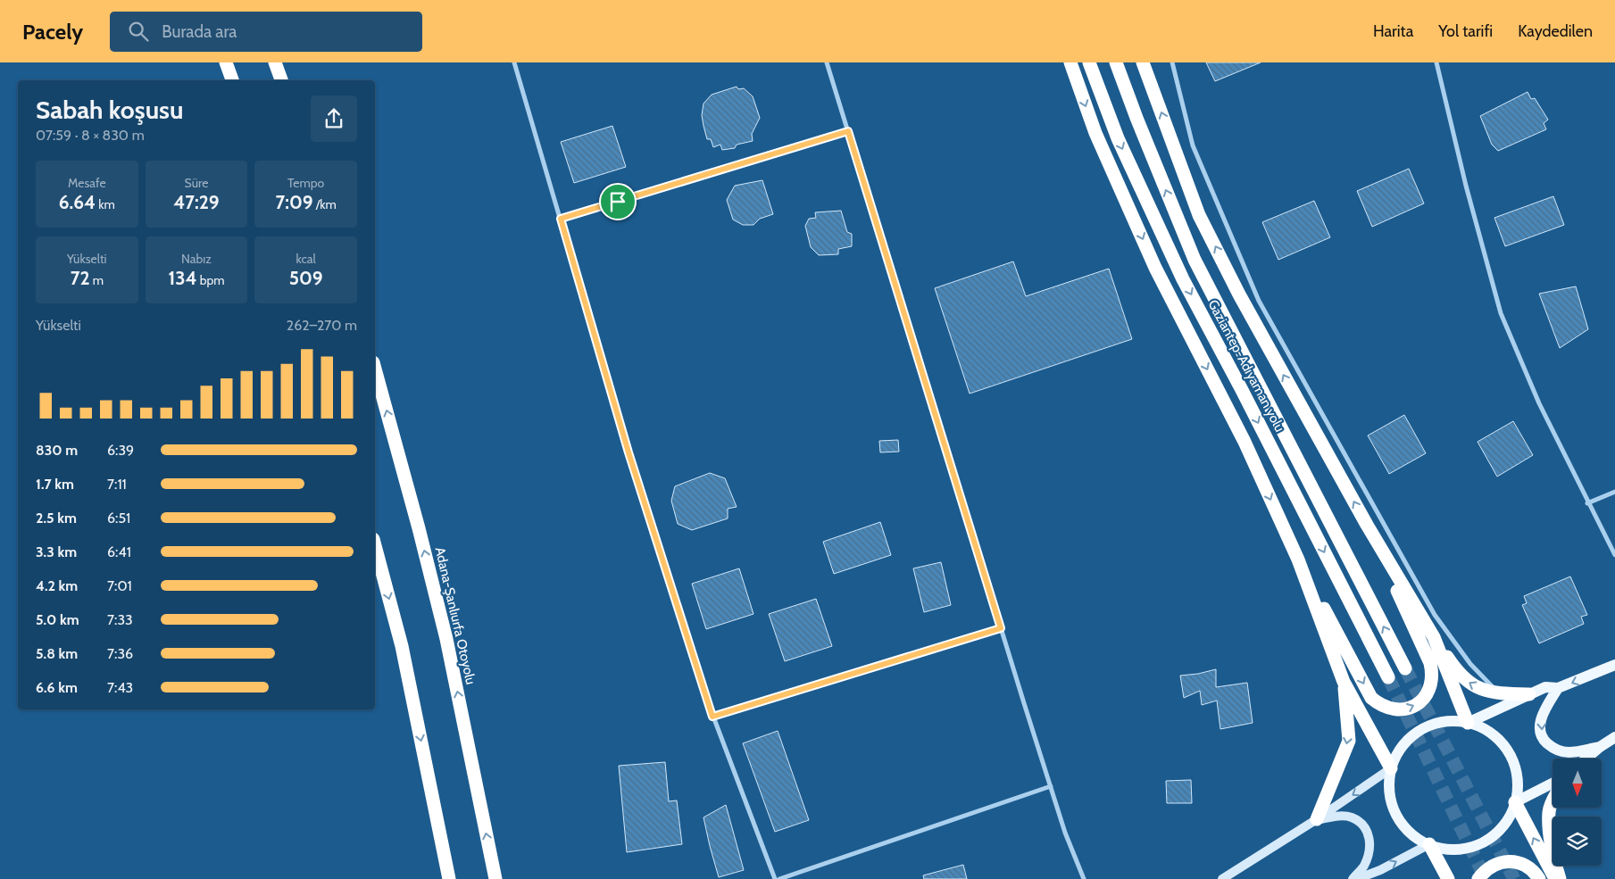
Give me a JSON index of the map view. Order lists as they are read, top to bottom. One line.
{"streets":{"highway":["Gaziantep-Adıyaman yolu","Adana-Şanlıurfa Otoyolu"]},"north":"bottom","page":{"header":"Pacely","search":"Burada ara","nav":["Harita","Yol tarifi","Kaydedilen"],"heading":["Sabah koşusu","07:59 · 8 × 830 m"],"stats":[["Mesafe","6.64 km"],["Süre","47:29"],["Tempo","7:09 /km"],["Yükselti","72 m"],["Nabız","134 bpm"],["kcal","509"]],"chart":["Yükselti","262–270 m"],"list":[{"name":"830 m","note":"6:39"},{"name":"1.7 km","note":"7:11"},{"name":"2.5 km","note":"6:51"},{"name":"3.3 km","note":"6:41"},{"name":"4.2 km","note":"7:01"},{"name":"5.0 km","note":"7:33"},{"name":"5.8 km","note":"7:36"},{"name":"6.6 km","note":"7:43"}]}}
